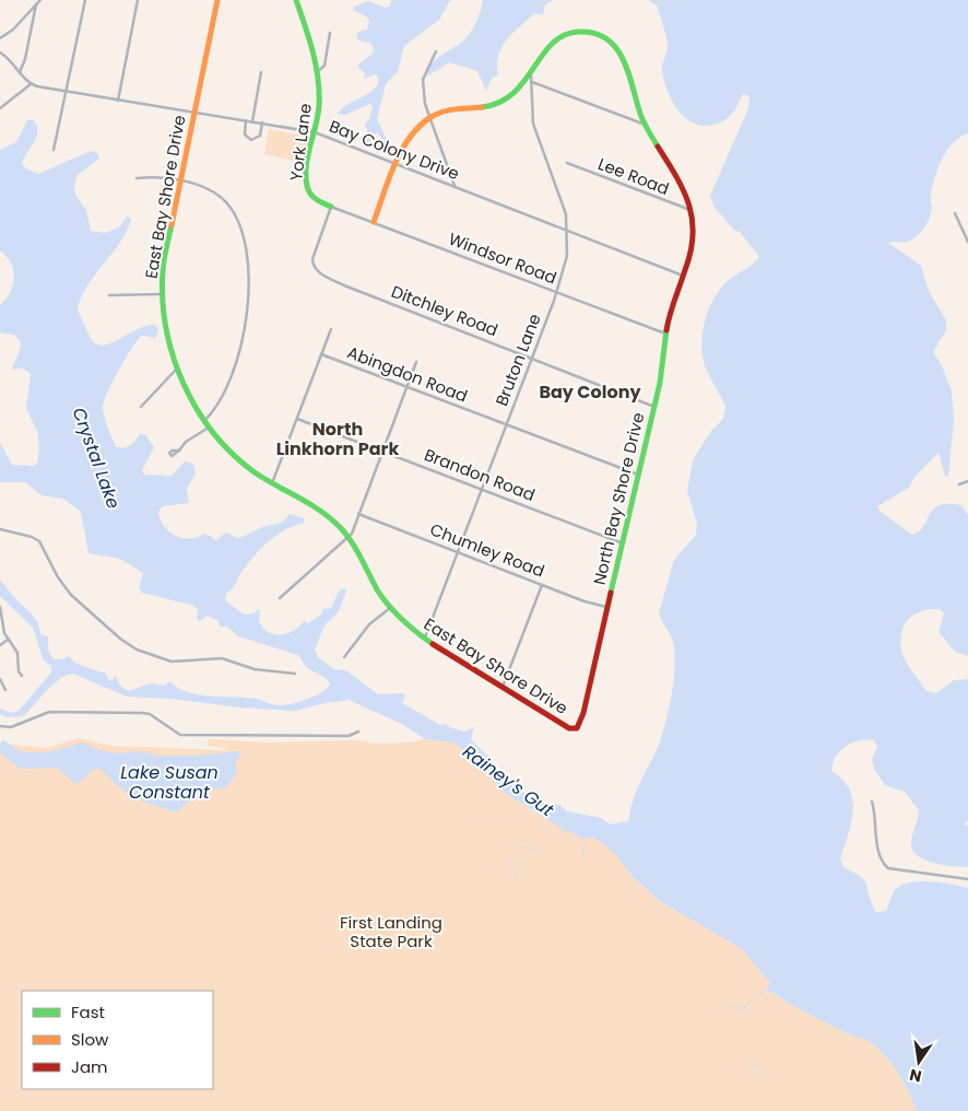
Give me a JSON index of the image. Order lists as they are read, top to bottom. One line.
{"streets":{"street":["York Lane","Bay Colony Drive","Lee Road","East Bay Shore Drive","Windsor Road","Ditchley Road","Bruton Lane","Abingdon Road","Brandon Road","North Bay Shore Drive","Chumley Road"]},"crossings":[["York Lane","Bay Colony Drive"],["York Lane","Windsor Road"],["York Lane","Ditchley Road"],["Bay Colony Drive","East Bay Shore Drive"],["Bay Colony Drive","Bruton Lane"],["Bay Colony Drive","North Bay Shore Drive"],["Lee Road","North Bay Shore Drive"],["East Bay Shore Drive","Bruton Lane"],["East Bay Shore Drive","North Bay Shore Drive"],["Windsor Road","Ditchley Road"],["Windsor Road","Bruton Lane"],["Windsor Road","North Bay Shore Drive"],["Ditchley Road","Bruton Lane"],["Ditchley Road","North Bay Shore Drive"],["Bruton Lane","Abingdon Road"],["Bruton Lane","Brandon Road"],["Bruton Lane","North Bay Shore Drive"],["Bruton Lane","Chumley Road"],["Abingdon Road","North Bay Shore Drive"],["Brandon Road","North Bay Shore Drive"],["North Bay Shore Drive","Chumley Road"]],"districts":["Bay Colony","North Linkhorn Park"],"water":["Crystal Lake","Lake Susan Constant","Rainey's Gut"],"parks":["First Landing State Park"],"legend":["Fast","Slow","Jam"],"north":"bottom"}
